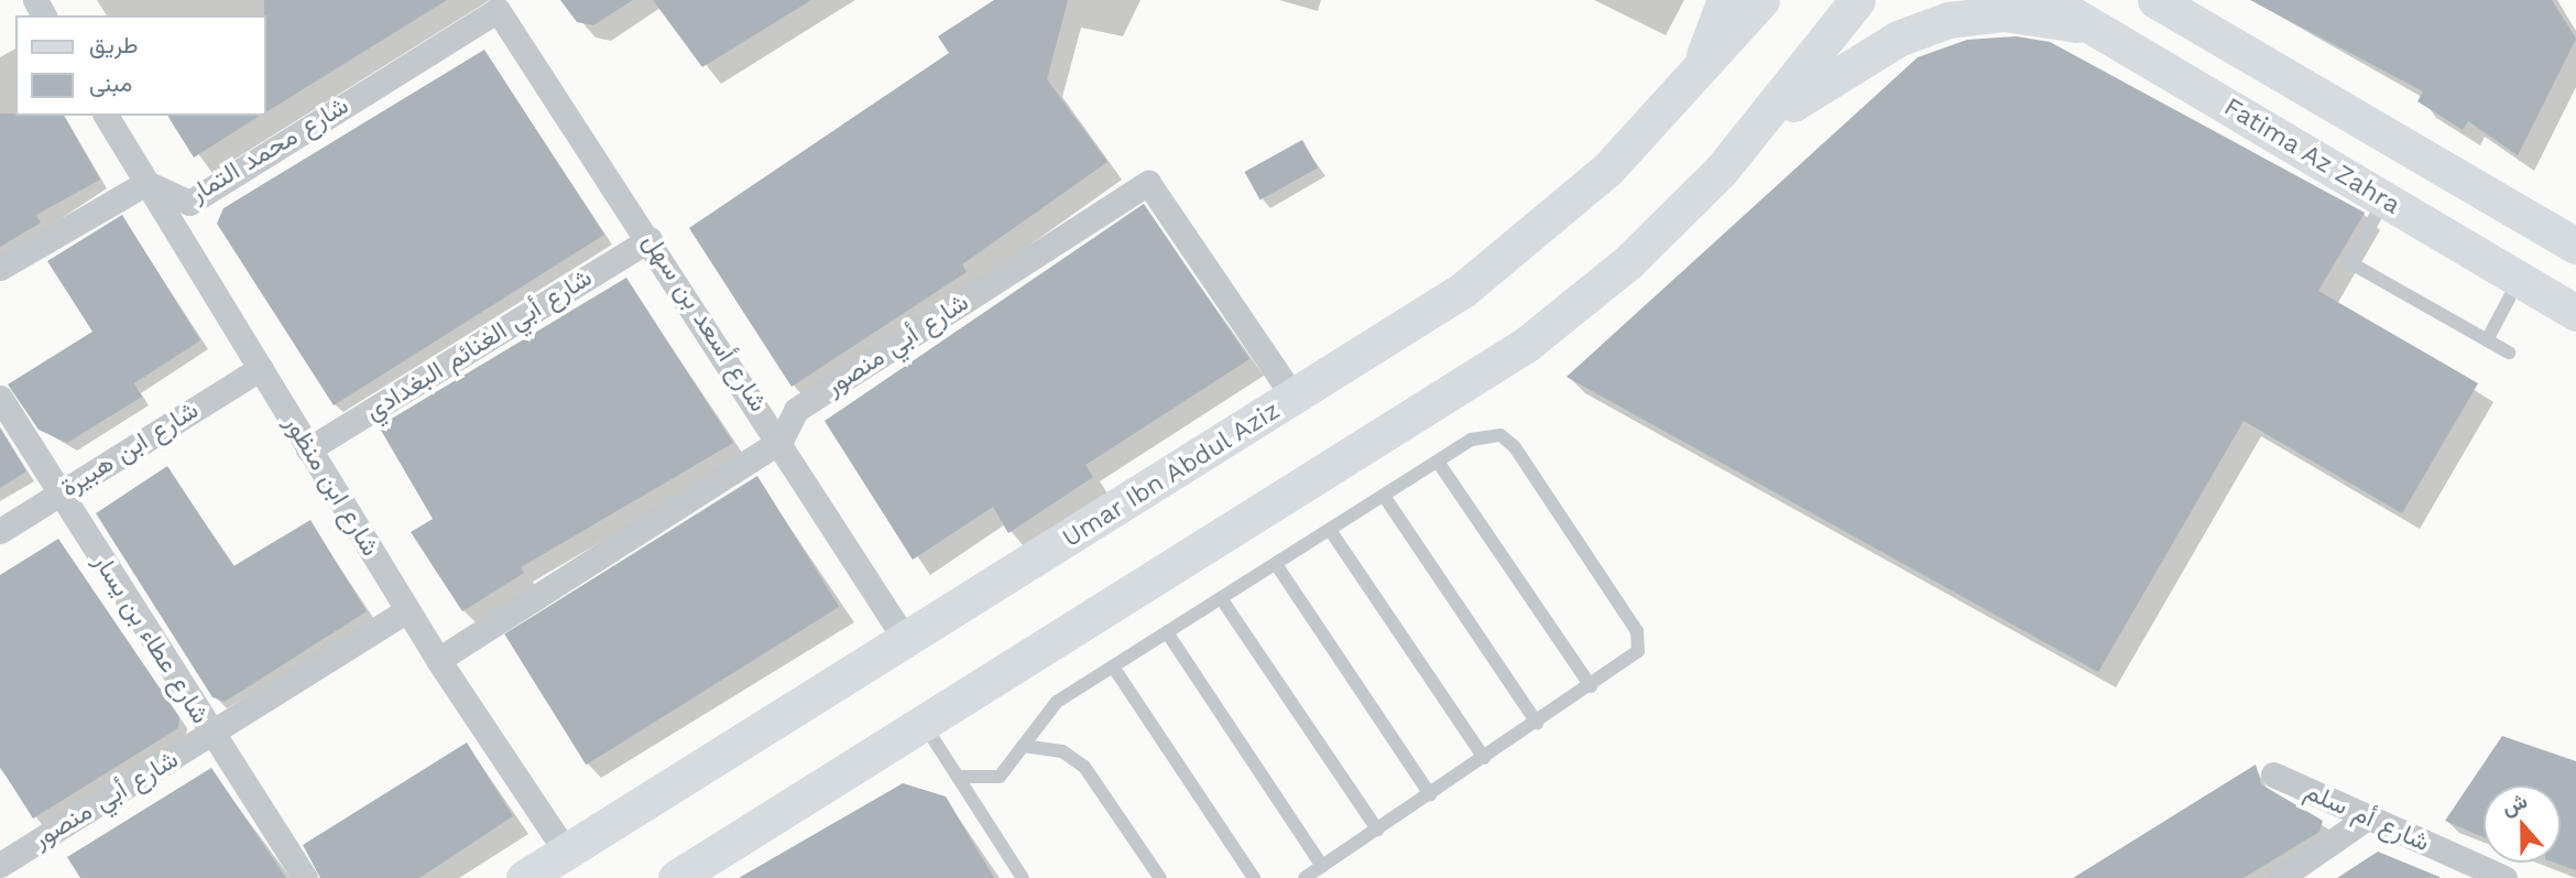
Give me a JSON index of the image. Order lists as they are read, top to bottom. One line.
{"streets":{"main road":["Fatima Az Zahra","Umar Ibn Abdul Aziz"],"street":["شارع محمد التمار","شارع أسعد بن سهل","شارع أبي الغنائم البغدادي","شارع أبي منصور","شارع ابن هبيرة","شارع ابن منظور","شارع عطاء بن يسار","شارع أم سلم"]},"crossings":[["شارع محمد التمار","شارع أسعد بن سهل"],["شارع محمد التمار","شارع ابن منظور"],["شارع أسعد بن سهل","شارع أبي الغنائم البغدادي"],["شارع أسعد بن سهل","شارع أبي منصور"],["شارع أسعد بن سهل","Umar Ibn Abdul Aziz"],["شارع أبي الغنائم البغدادي","شارع ابن منظور"],["شارع أبي منصور","Umar Ibn Abdul Aziz"],["شارع أبي منصور","شارع ابن منظور"],["شارع أبي منصور","شارع عطاء بن يسار"],["شارع ابن هبيرة","شارع ابن منظور"],["شارع ابن هبيرة","شارع عطاء بن يسار"],["Umar Ibn Abdul Aziz","شارع ابن منظور"]],"legend":["طريق","مبنى"],"north":"top"}
